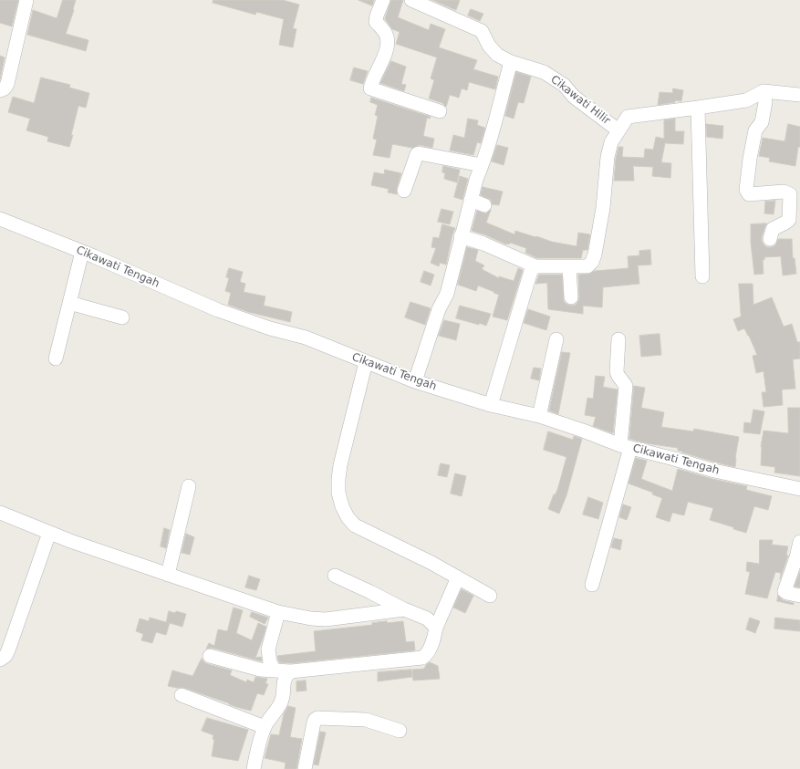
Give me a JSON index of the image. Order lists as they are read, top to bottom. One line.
{"streets":{"street":["Cikawati Hilir","Cikawati Tengah"]}}
